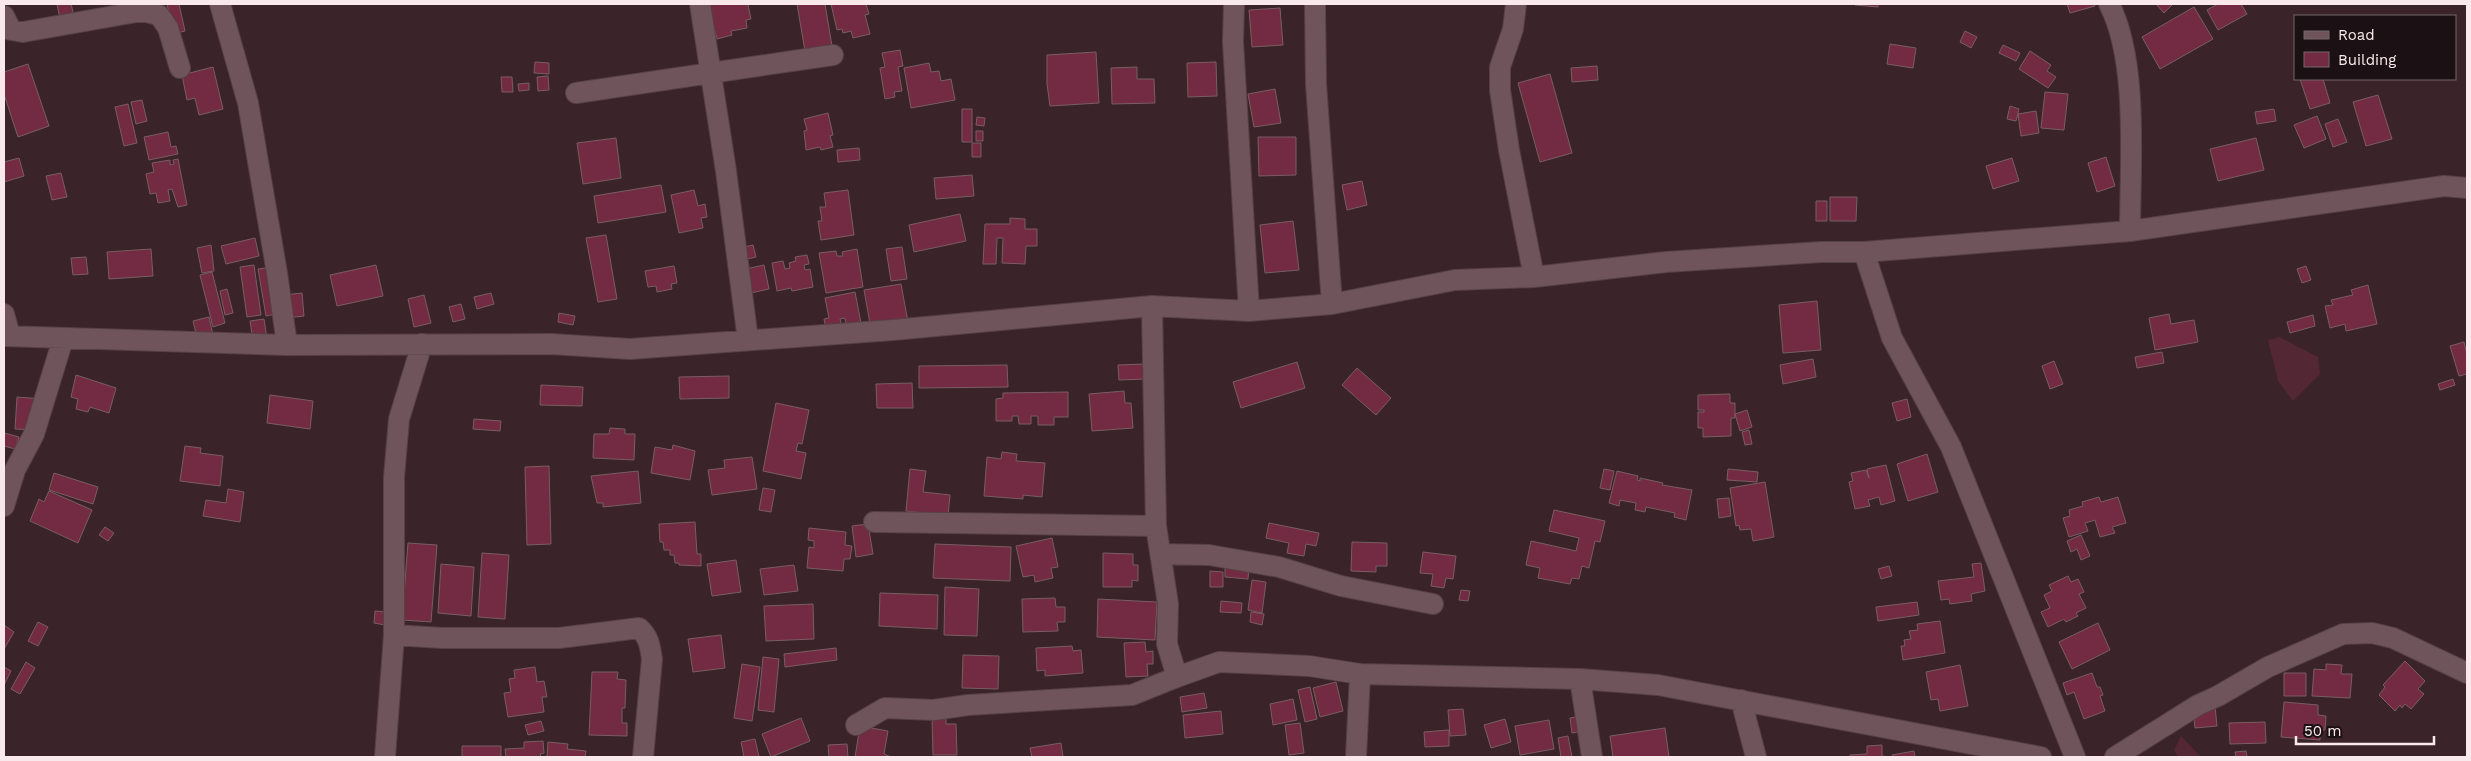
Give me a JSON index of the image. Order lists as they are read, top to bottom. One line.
{"legend":["Road","Building"],"scale_bar":"50 m"}
